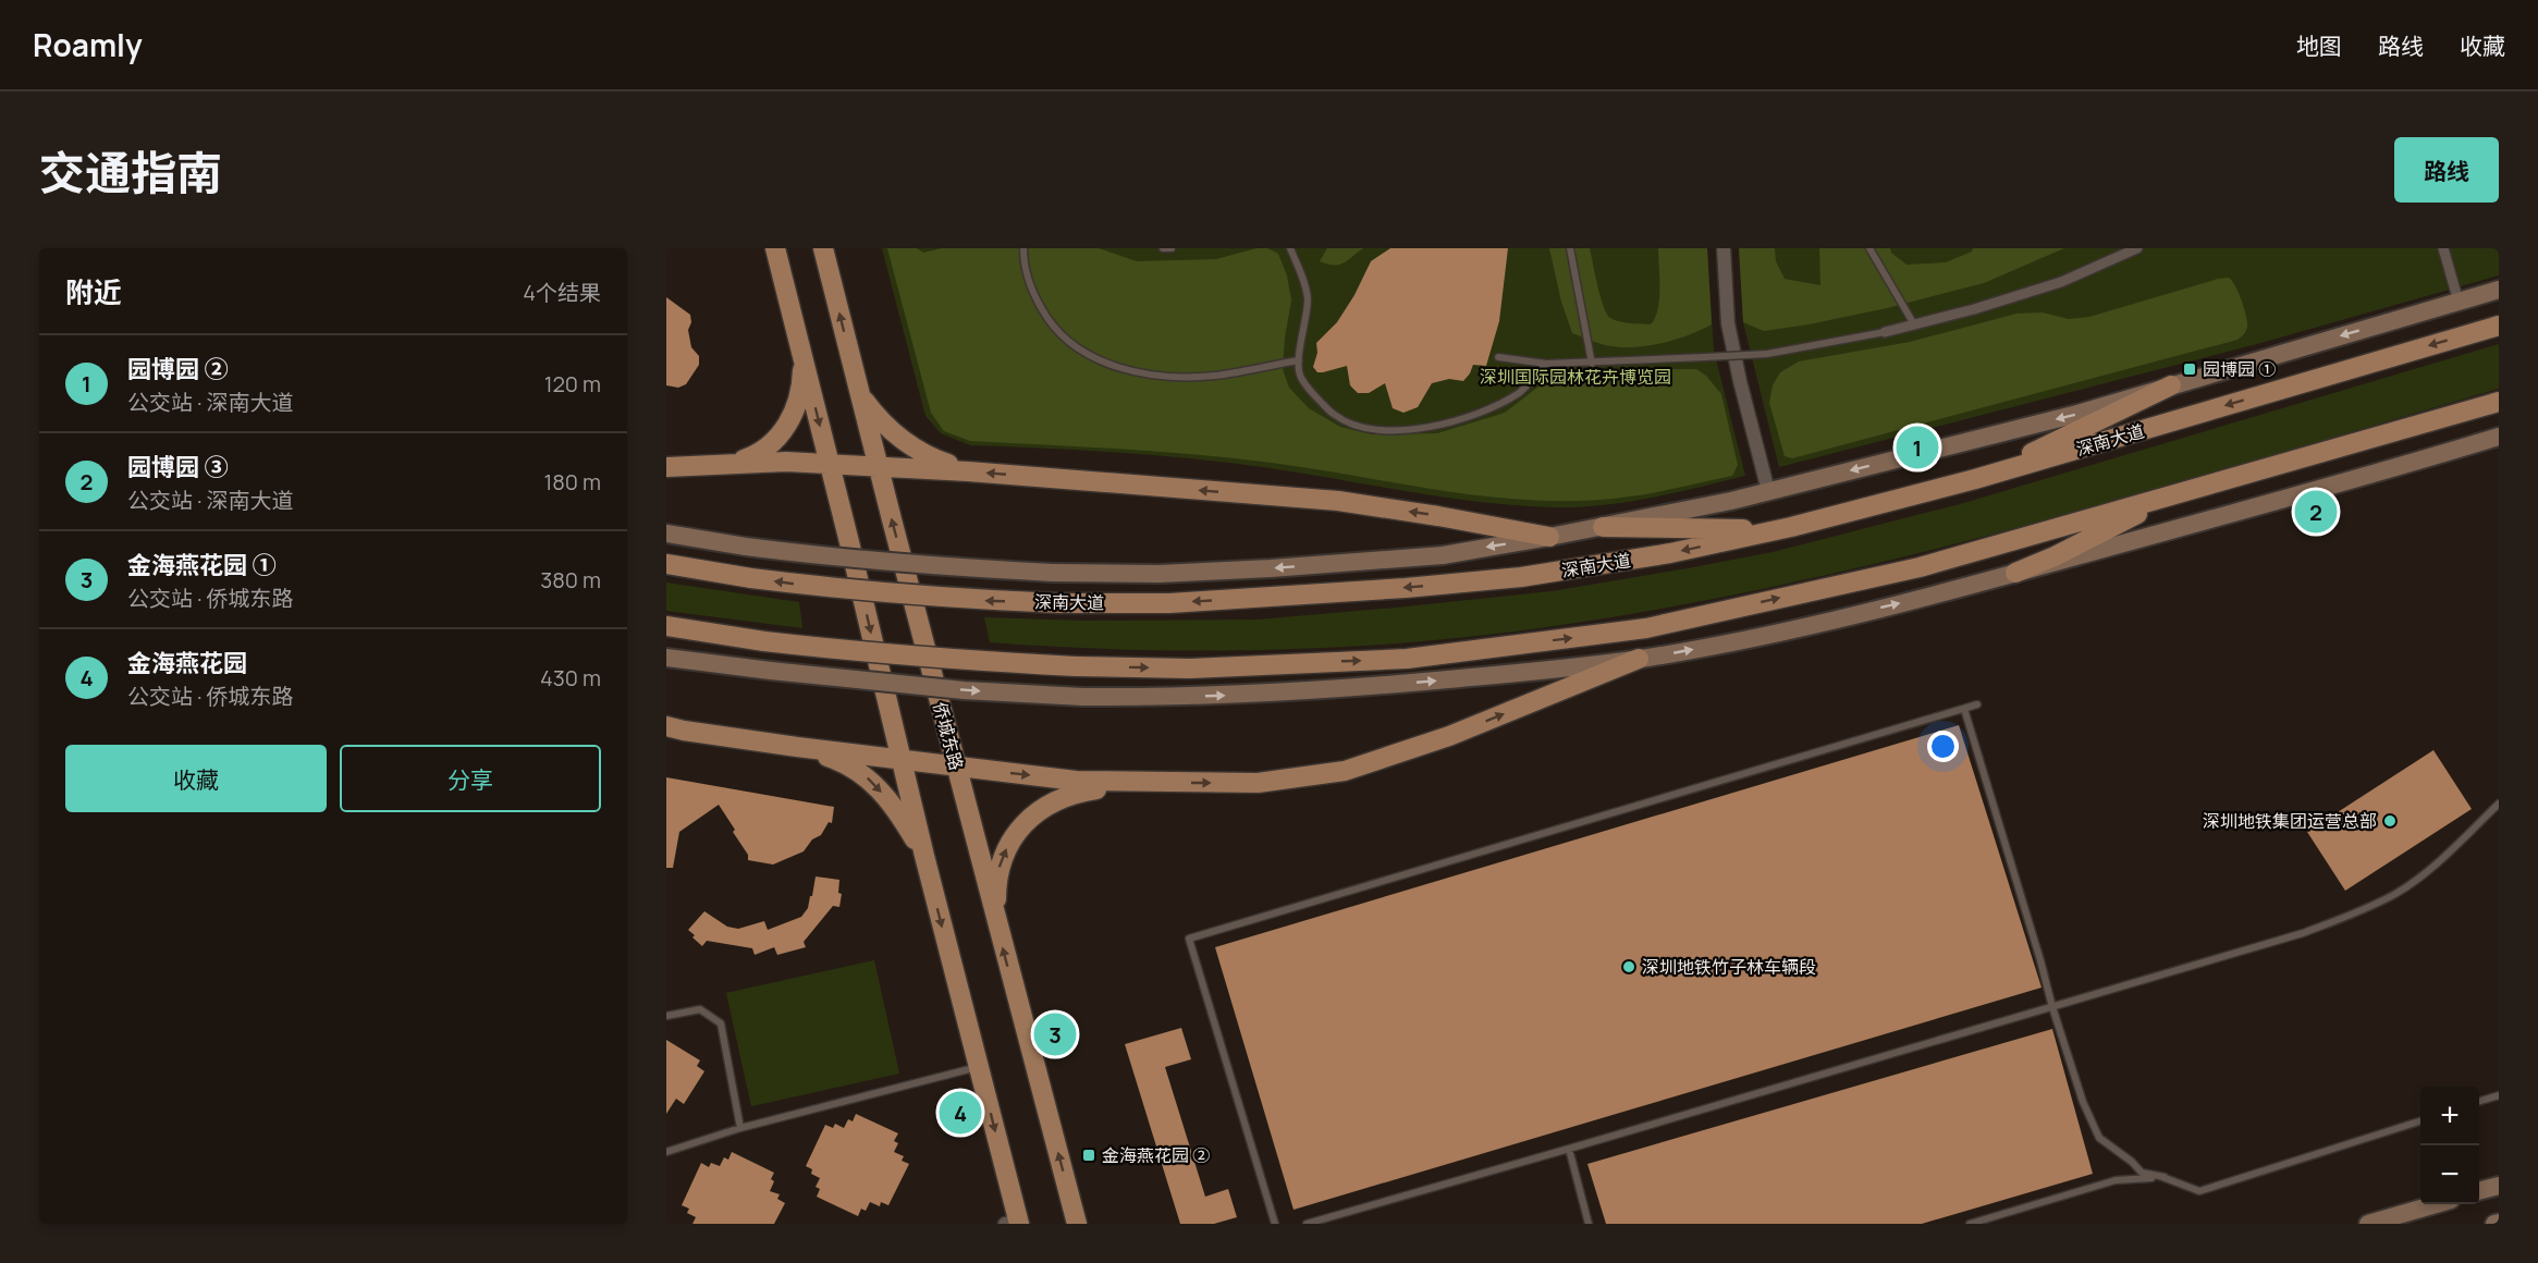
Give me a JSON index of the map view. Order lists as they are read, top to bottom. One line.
{"streets":{"main road":["深南大道","侨城东路"]},"parks":["深圳国际园林花卉博览园"],"places":{"transit":["园博园 ①","金海燕花园 ②"],"other":["深圳地铁集团运营总部","深圳地铁竹子林车辆段"]},"page":{"header":"Roamly","nav":["地图","路线","收藏"],"title":"交通指南","buttons":["路线",["收藏","分享"]],"heading":["附近","4个结果"],"list":[{"mark":"1","name":"园博园 ②","note":"公交站 · 深南大道","value":"120 m"},{"mark":"2","name":"园博园 ③","note":"公交站 · 深南大道","value":"180 m"},{"mark":"3","name":"金海燕花园 ①","note":"公交站 · 侨城东路","value":"380 m"},{"mark":"4","name":"金海燕花园","note":"公交站 · 侨城东路","value":"430 m"}],"pins":["1","2","3","4"],"map_buttons":["+","−"]}}
